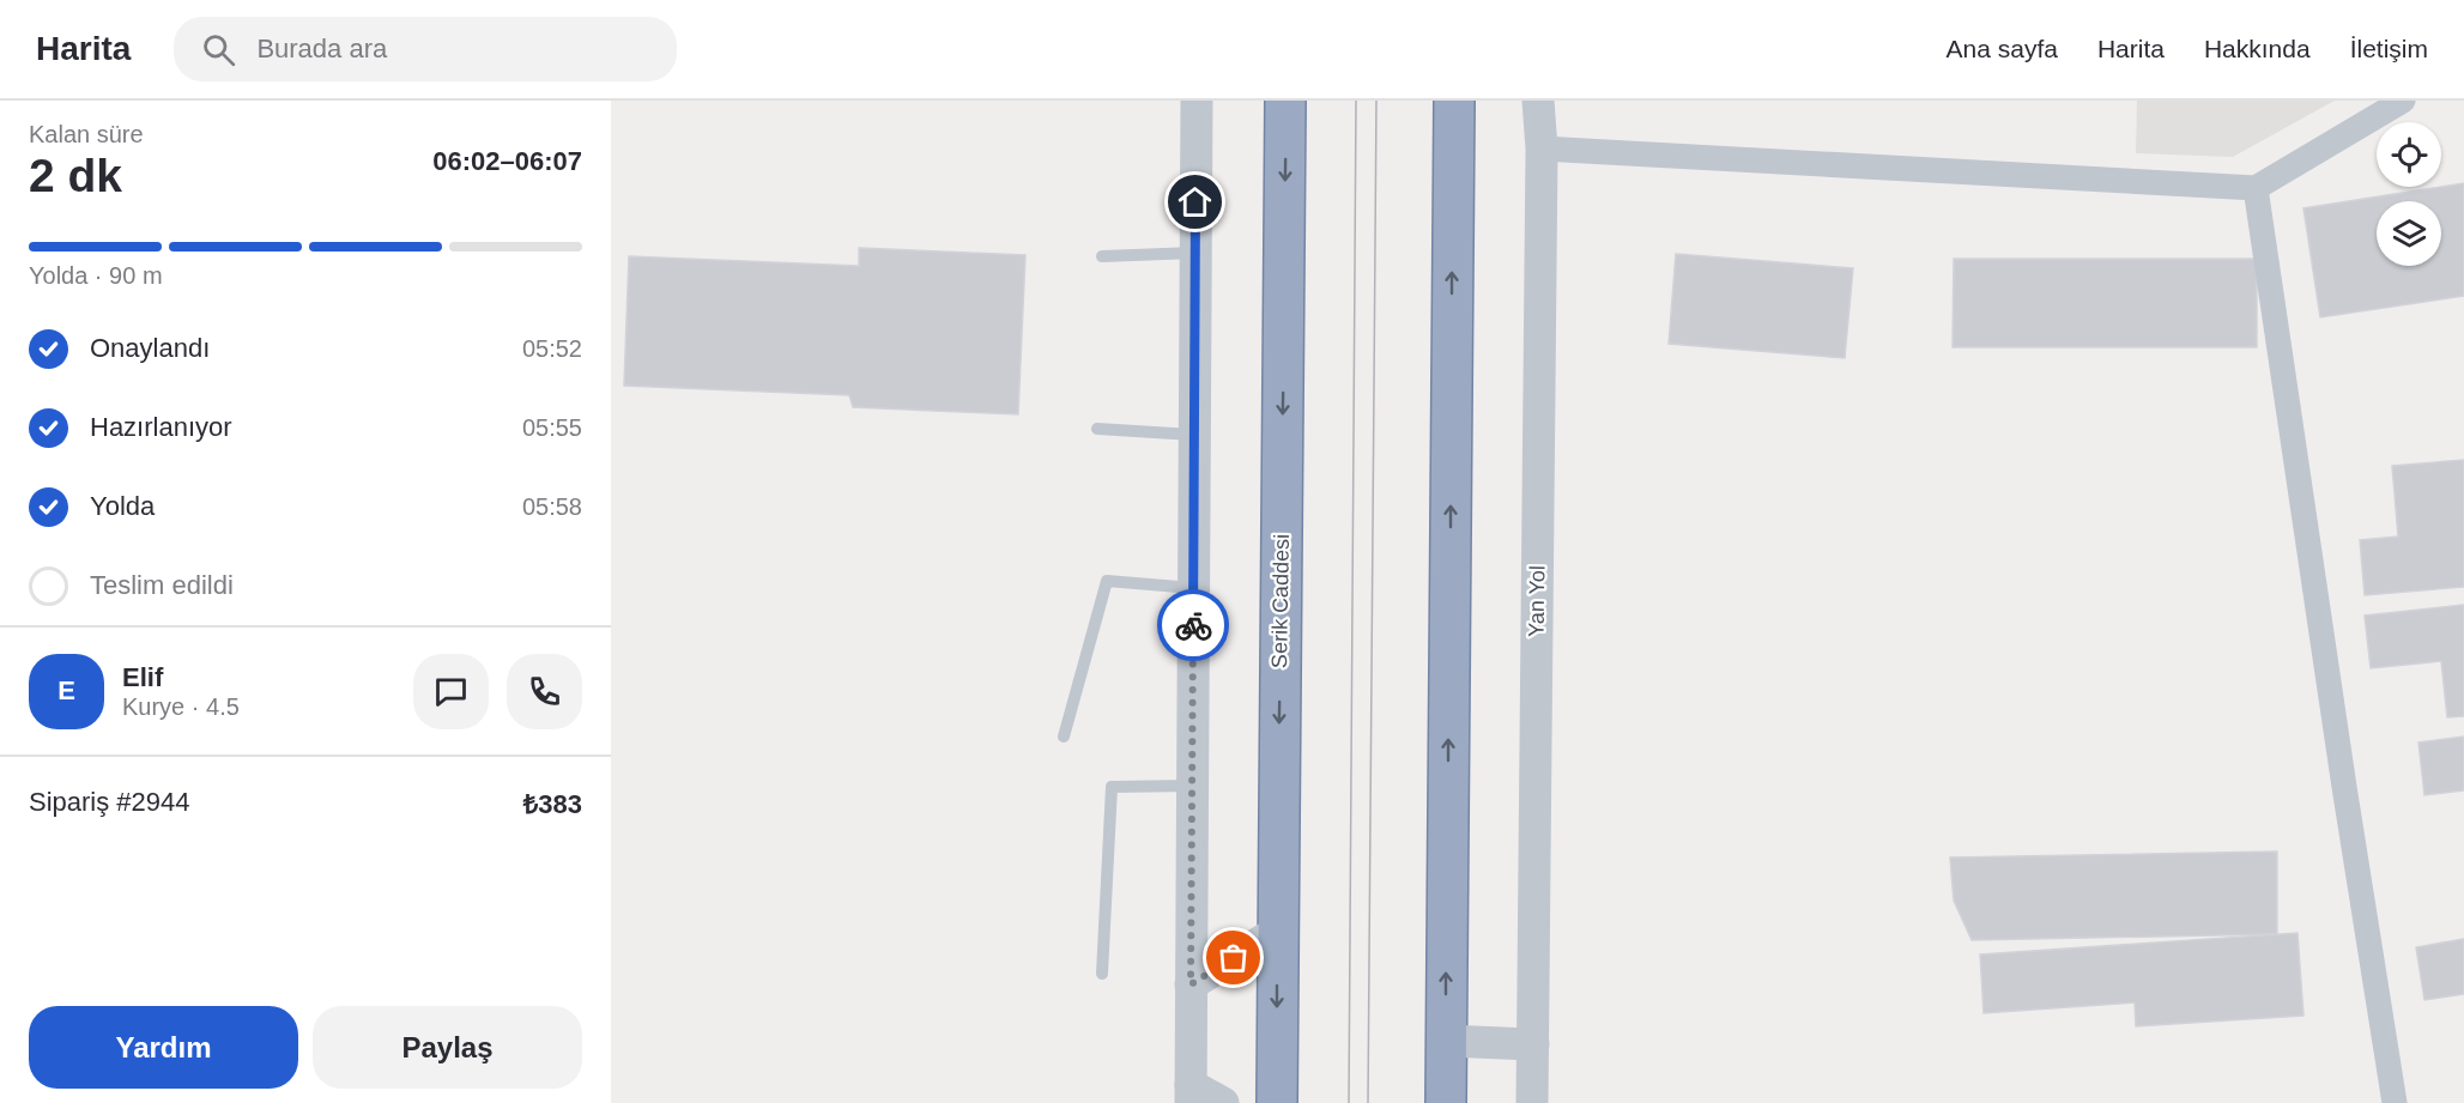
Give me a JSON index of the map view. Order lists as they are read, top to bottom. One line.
{"streets":{"highway":["Serik Caddesi"],"street":["Yan Yol"]},"page":{"header":"Harita","search":"Burada ara","nav":["Ana sayfa","Harita","Hakkında","İletişim"],"heading":["2 dk","Kalan süre","06:02–06:07"],"panel":["Elif","Kurye · 4.5","Sipariş #2944","₺383"],"bar":"Yolda · 90 m","list":[["Onaylandı","05:52"],["Hazırlanıyor","05:55"],["Yolda","05:58"],"Teslim edildi"],"round":"E","buttons":["Yardım","Paylaş"]}}
